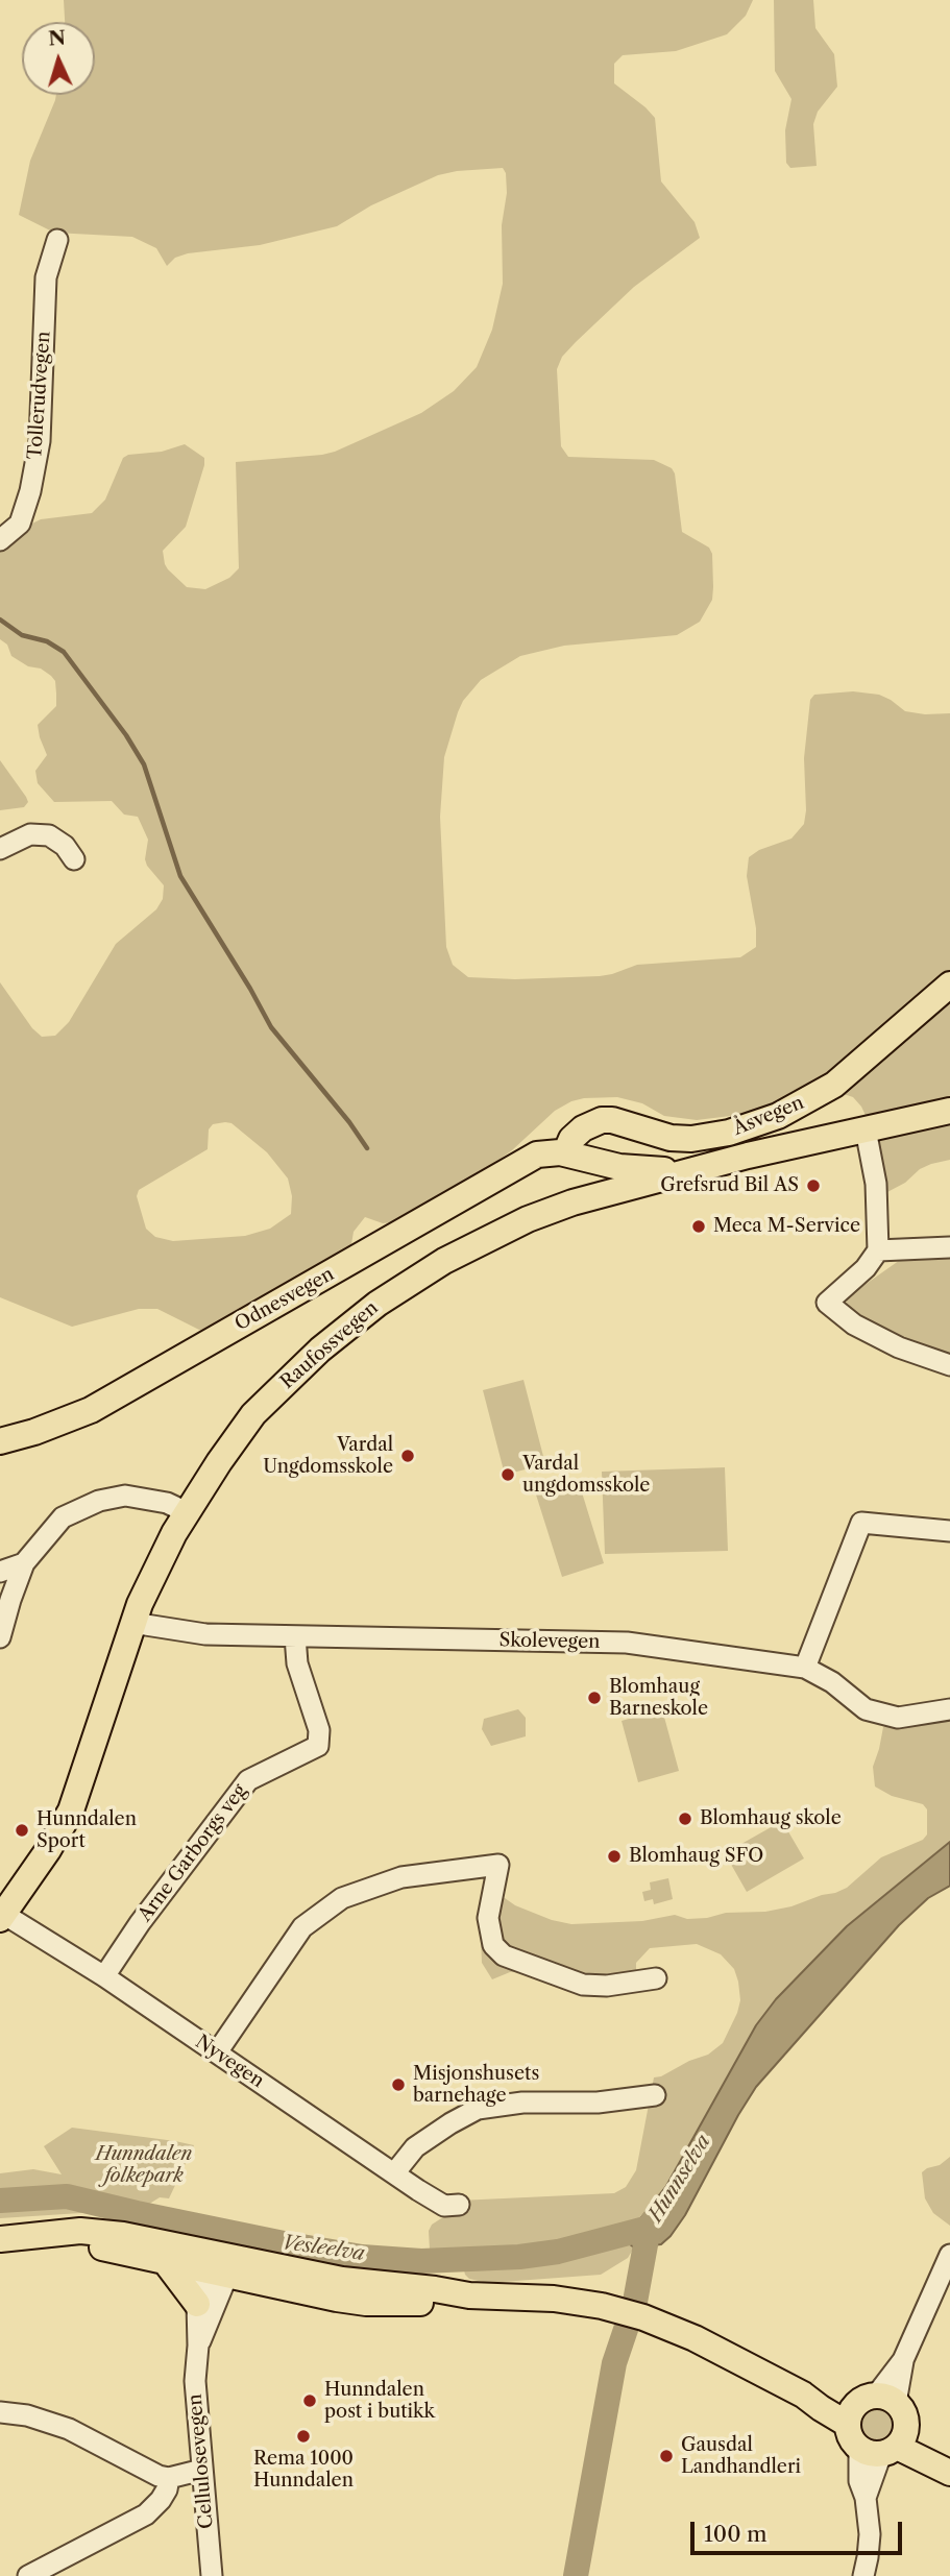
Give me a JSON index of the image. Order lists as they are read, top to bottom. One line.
{"streets":{"main road":["Åsvegen","Odnesvegen","Raufossvegen"],"street":["Tollerudvegen","Skolevegen","Arne Garborgs veg","Nyvegen","Cellulosevegen"]},"crossings":[["Åsvegen","Odnesvegen"],["Raufossvegen","Skolevegen"],["Raufossvegen","Nyvegen"],["Skolevegen","Arne Garborgs veg"],["Arne Garborgs veg","Nyvegen"]],"water":["Hunnselva","Vesleelva"],"parks":["Hunndalen folkepark"],"places":["Grefsrud Bil AS","Meca M-Service","Vardal Ungdomsskole","Vardal ungdomsskole","Blomhaug Barneskole","Blomhaug skole","Hunndalen Sport","Blomhaug SFO","Misjonshusets barnehage","Hunndalen post i butikk","Rema 1000 Hunndalen","Gausdal Landhandleri"],"scale_bar":"100 m","north":"top"}
